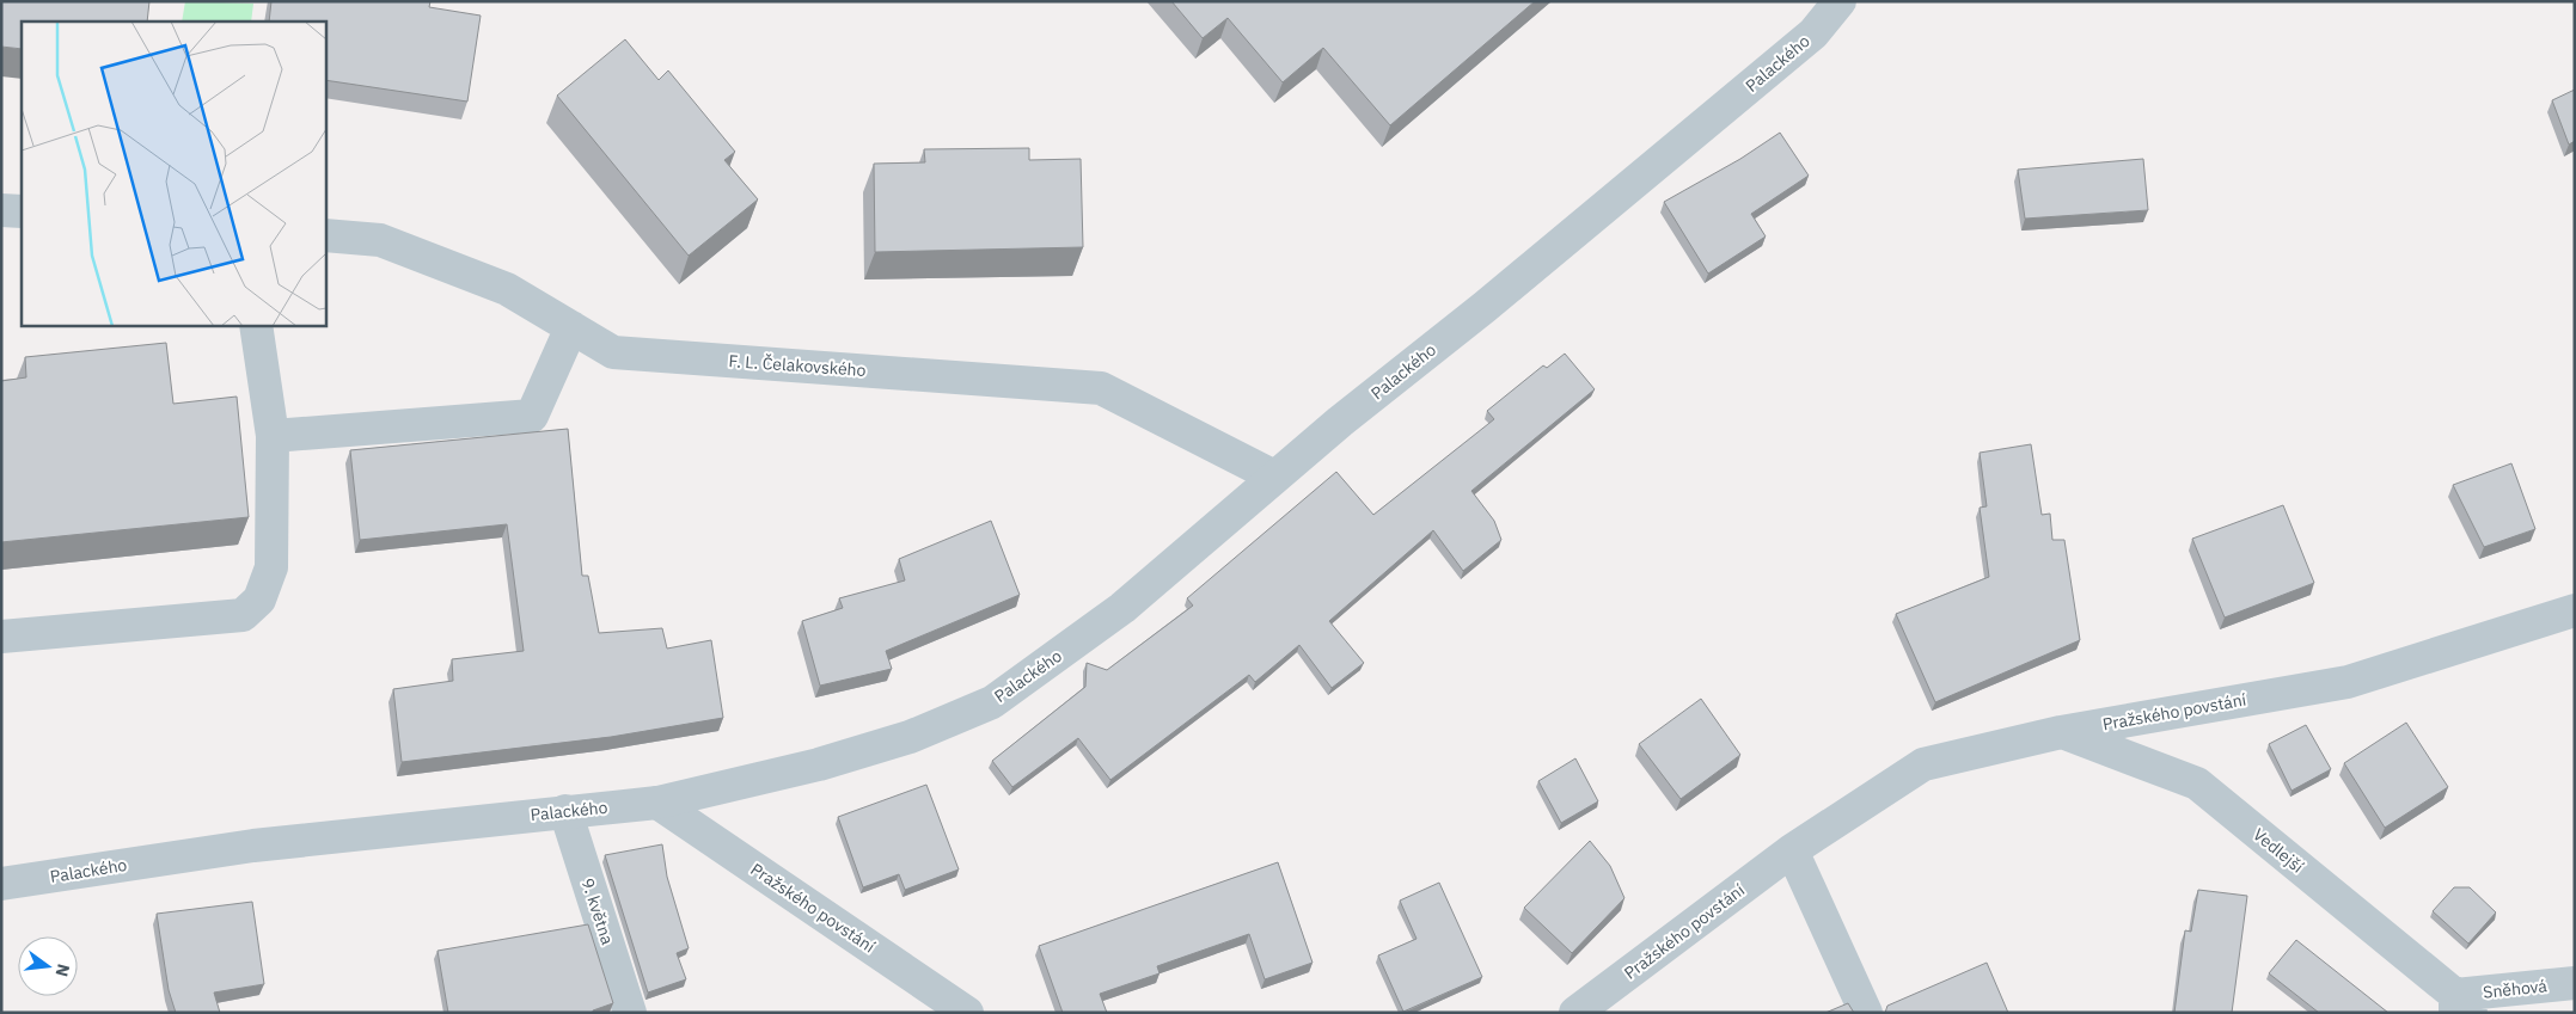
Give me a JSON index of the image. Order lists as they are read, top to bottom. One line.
{"streets":{"street":["Palackého","F. L. Čelakovského","Pražského povstání","Vedlejší","9. května","Sněhová"]},"crossings":[["Palackého","F. L. Čelakovského"],["Palackého","Pražského povstání"],["Palackého","9. května"],["Pražského povstání","Vedlejší"],["Vedlejší","Sněhová"]],"north":"right"}
